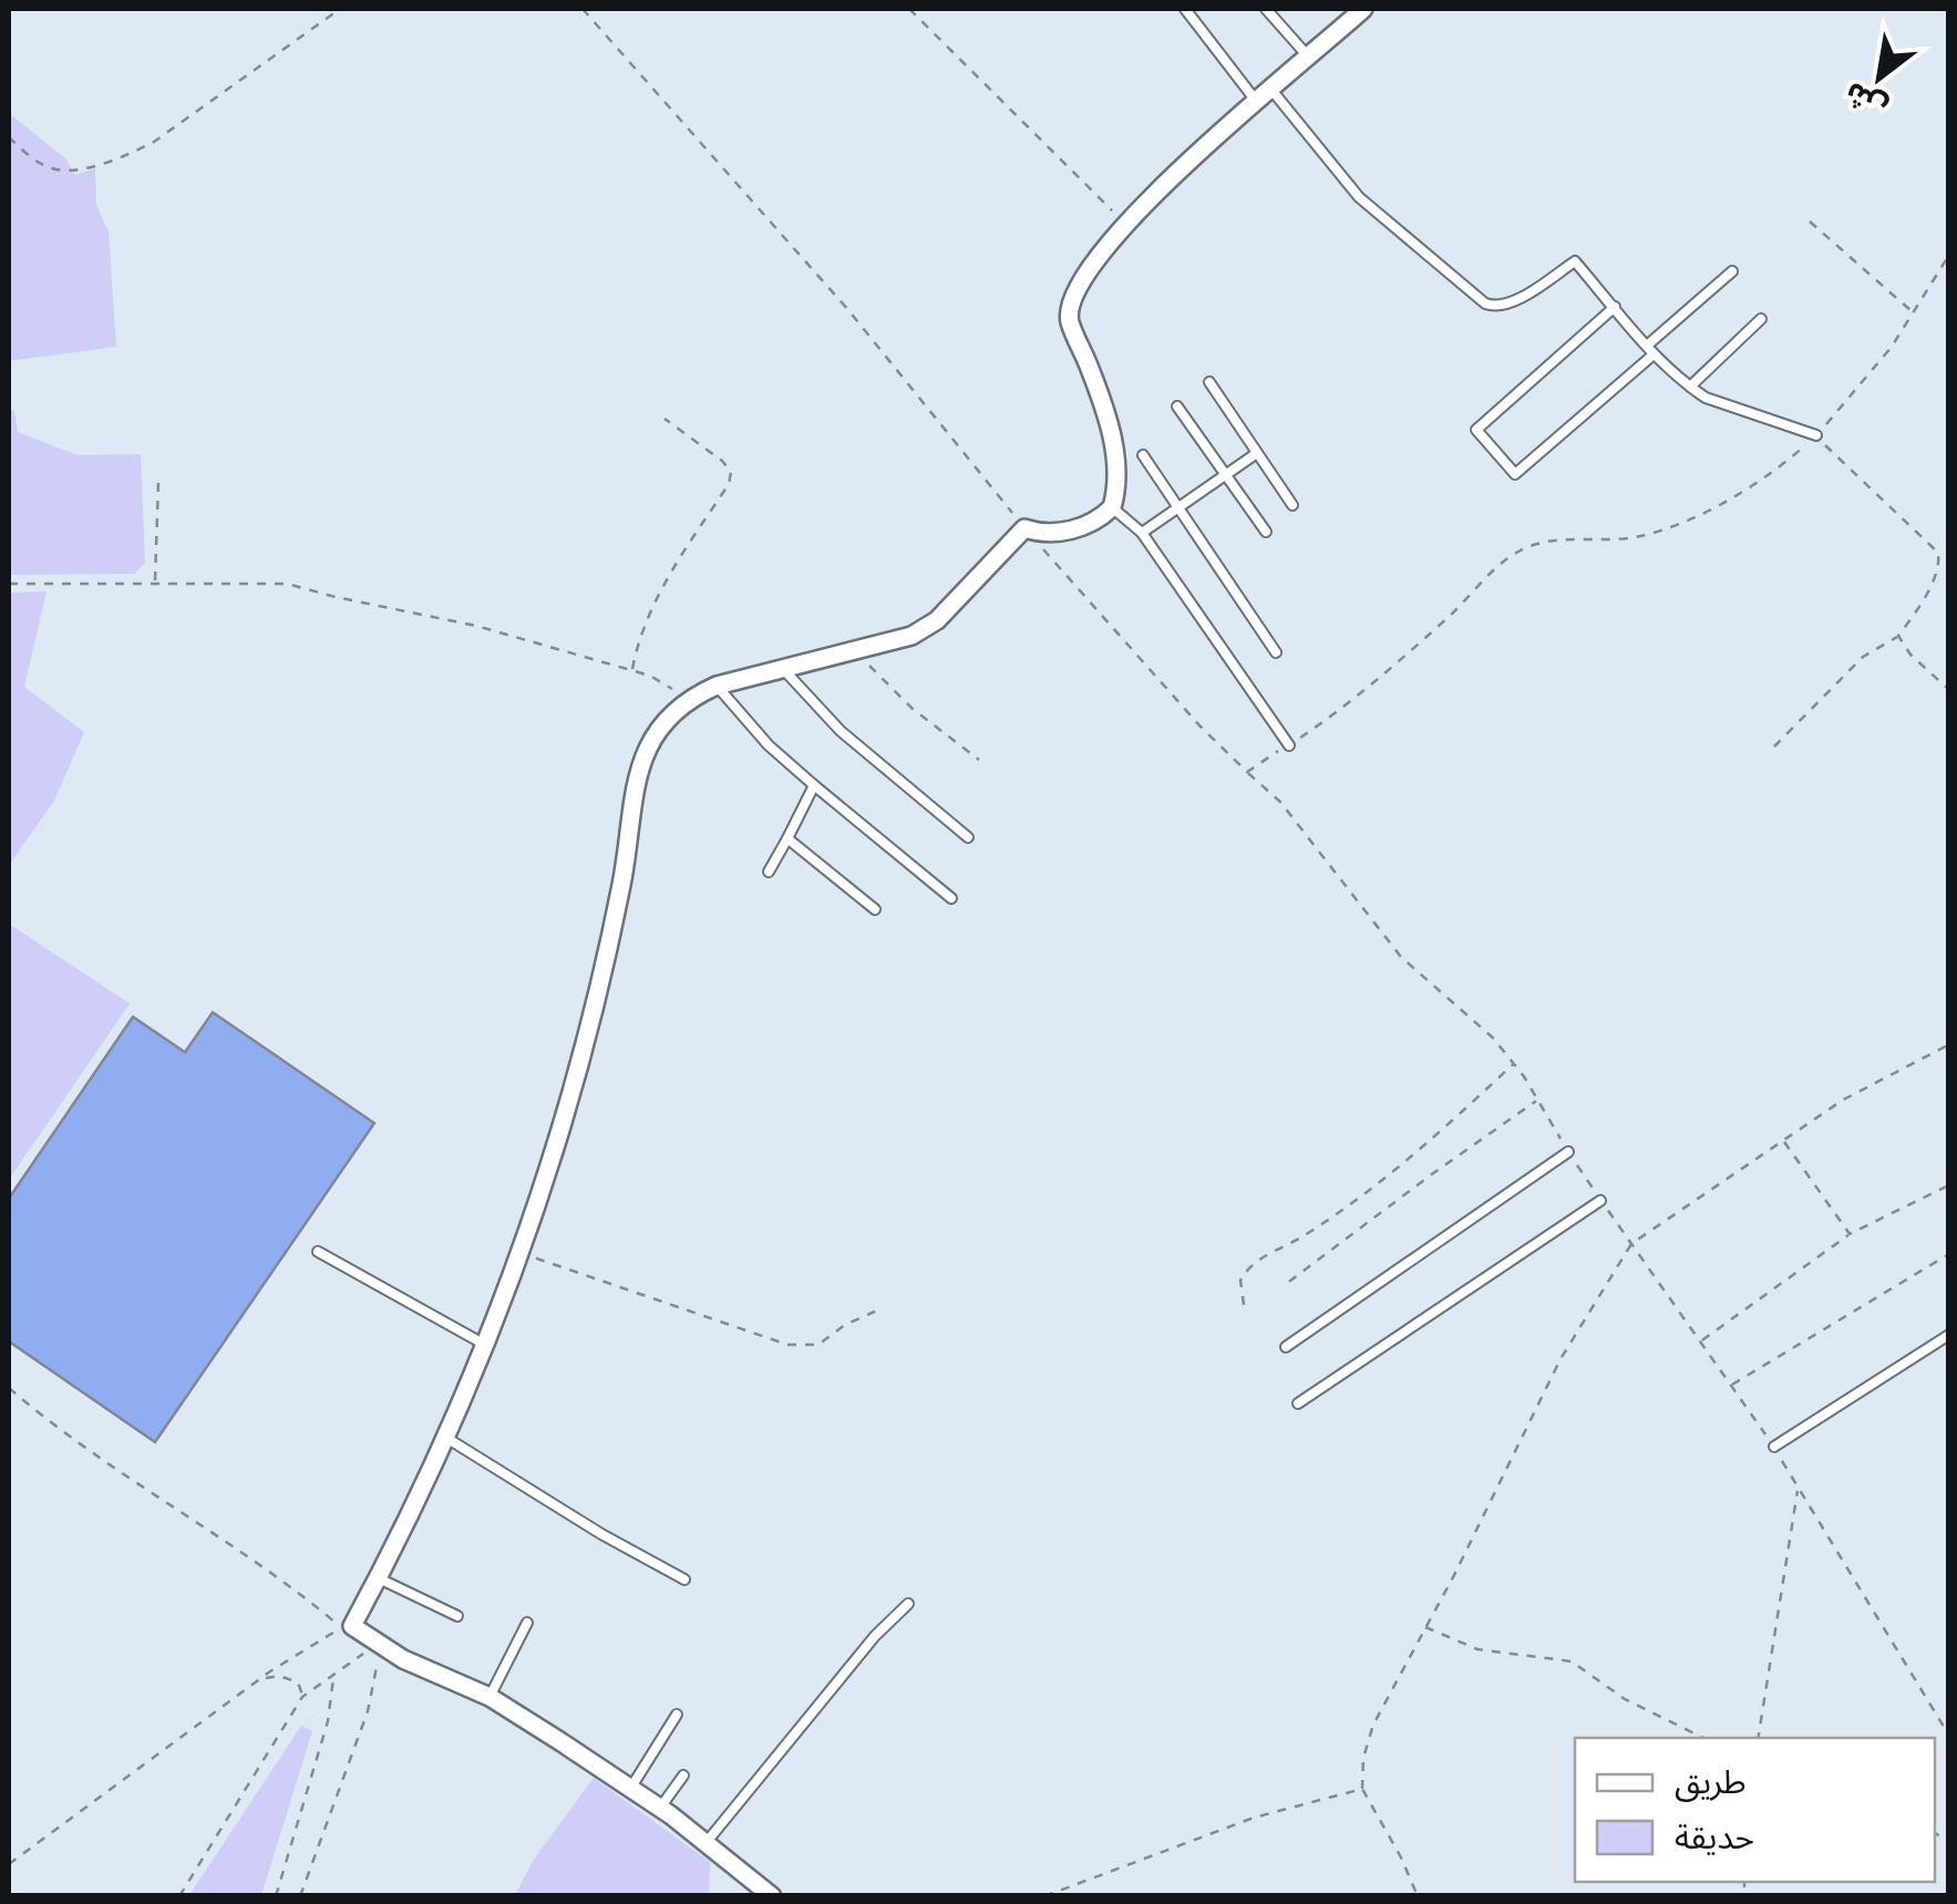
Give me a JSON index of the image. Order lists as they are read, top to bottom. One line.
{"legend":["طريق","حديقة"],"north":"bottom left"}
